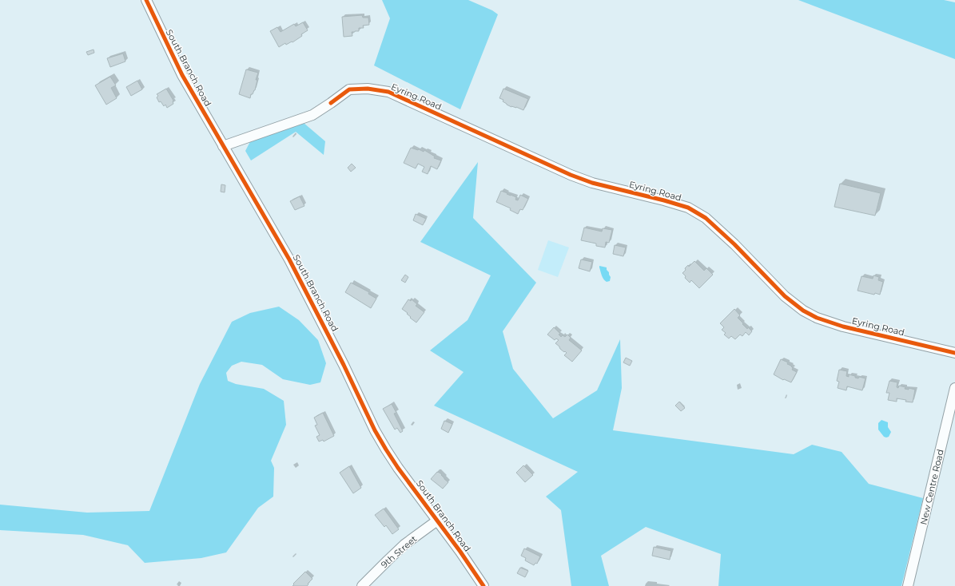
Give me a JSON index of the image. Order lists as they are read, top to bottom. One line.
{"streets":{"street":["South Branch Road","Eyring Road","New Centre Road","9th Street"]},"crossings":[["South Branch Road","Eyring Road"],["South Branch Road","9th Street"]]}
